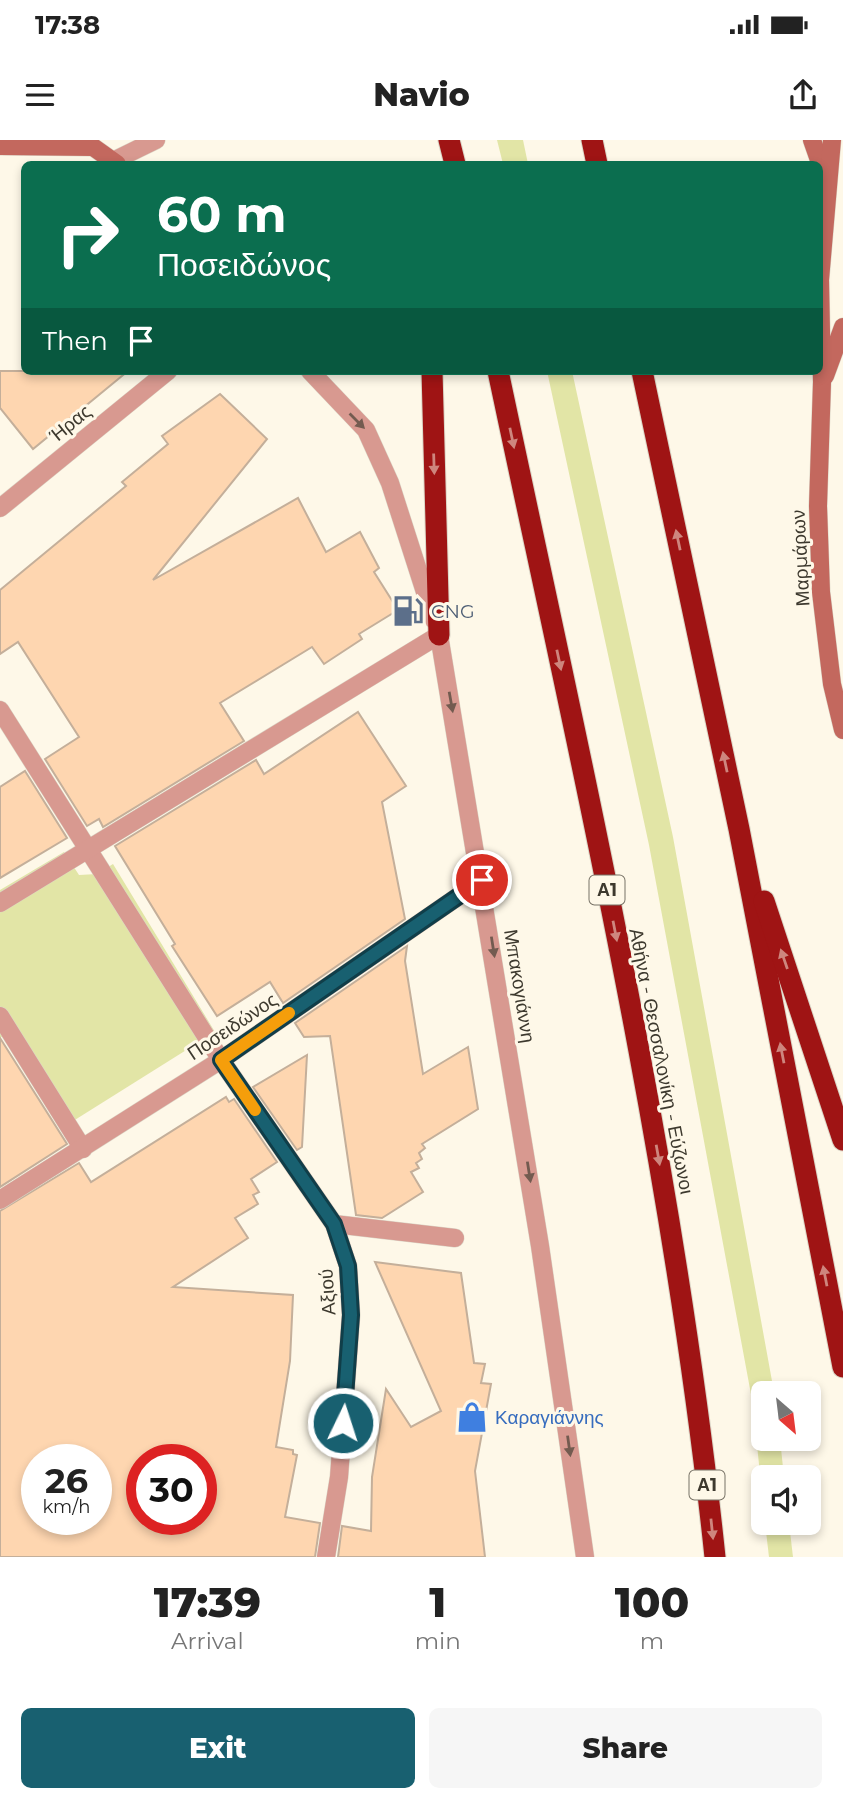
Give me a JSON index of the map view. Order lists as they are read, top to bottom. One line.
{"streets":{"highway":["Α1","Αθήνα - Θεσσαλονίκη - Εύζωνοι"],"main road":["Μαρμάρων"],"street":["Ήρας","Μπακογιάννη","Ποσειδώνος","Αξιού"]},"crossings":[["Μπακογιάννη","Ποσειδώνος"],["Ποσειδώνος","Αξιού"]],"one_way":["Μπακογιάννη"],"places":{"fuel station":["CNG"],"shop":["Καραγιάννης"]},"north":"bottom right","page":{"status":"17:38","header":"Navio","turn":["60 m","Ποσειδώνος"],"then":"Then","speed":"26 km/h","limit":"30","eta":["17:39","Arrival","1","min","100","m"],"buttons":["Exit","Share"]}}
